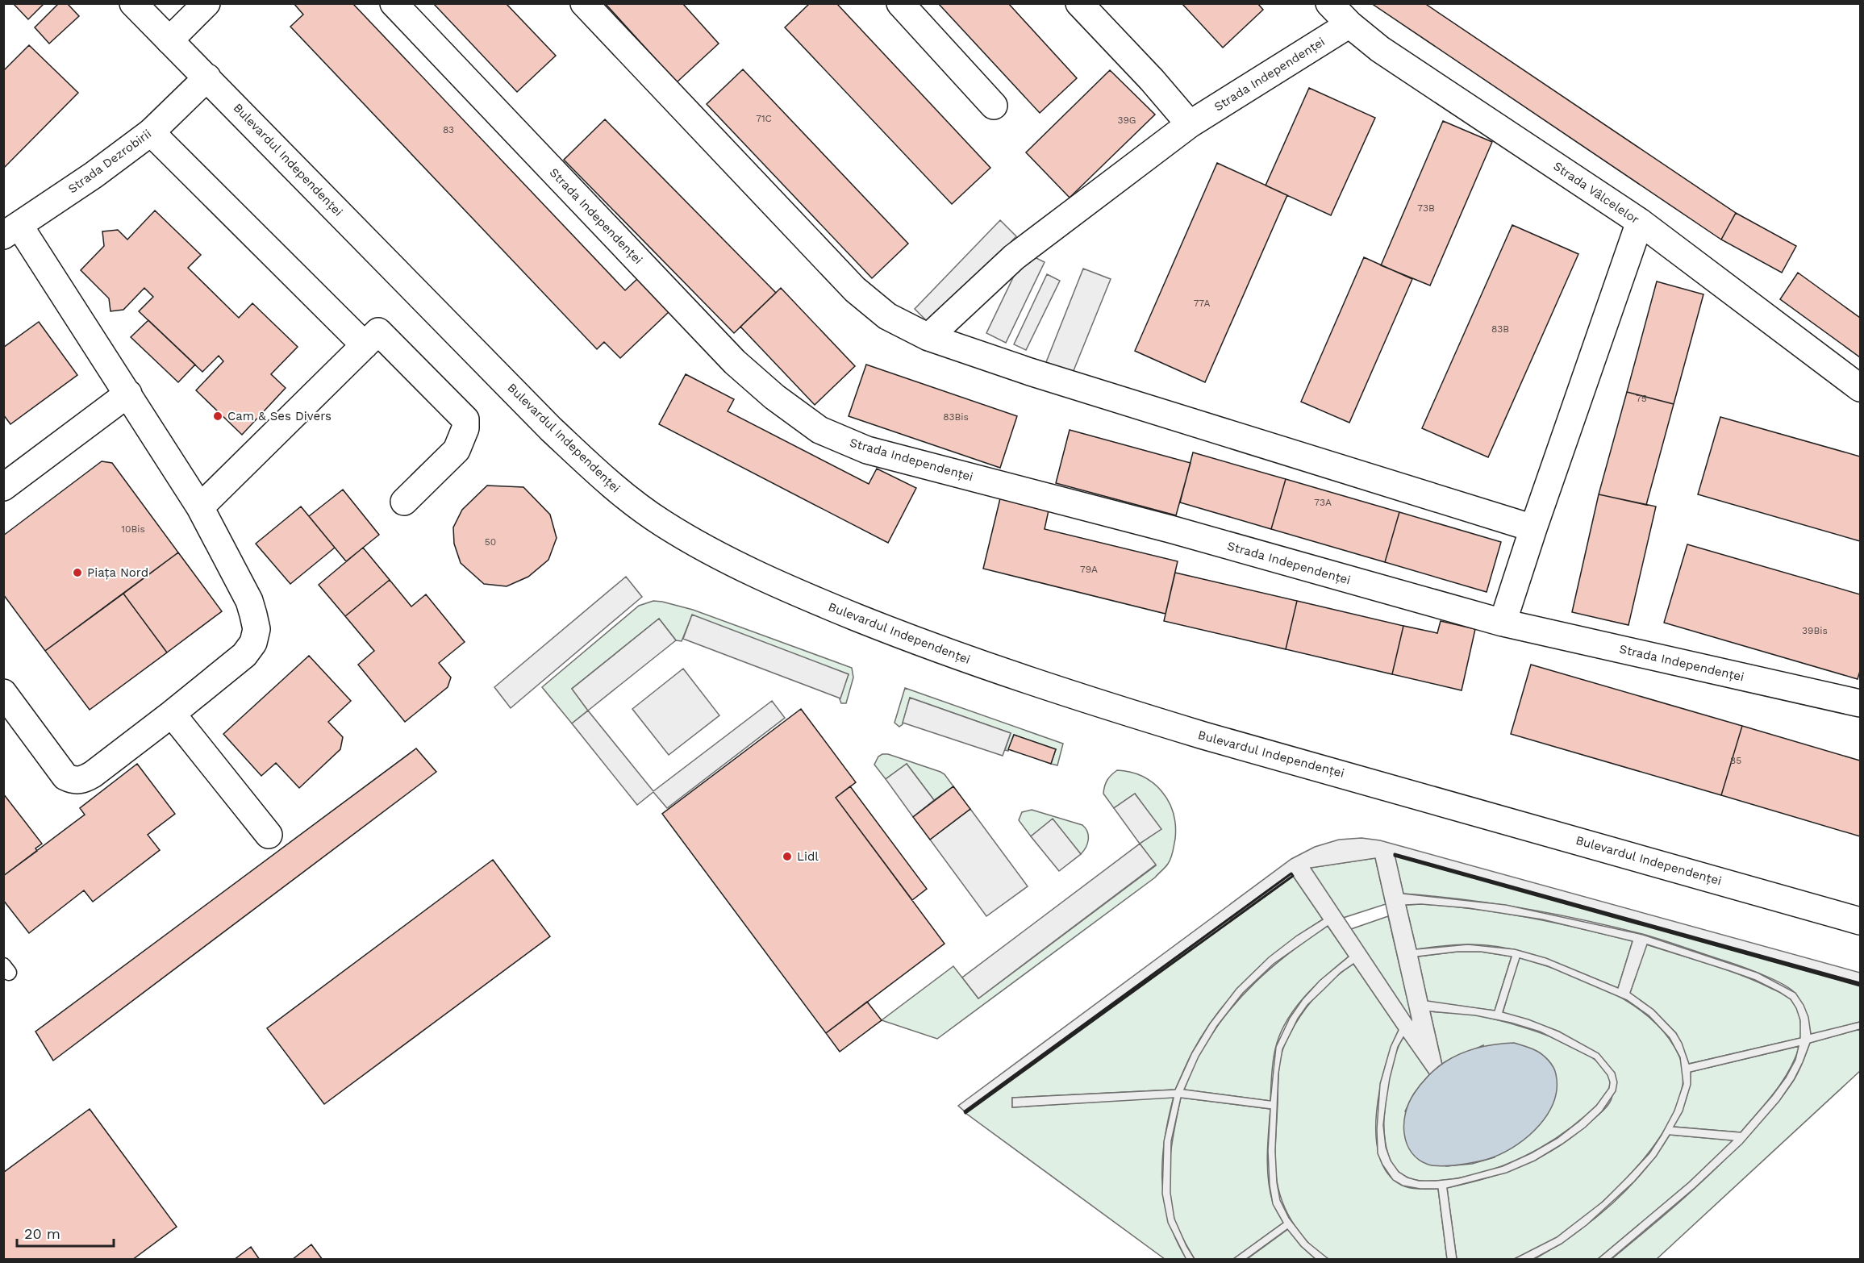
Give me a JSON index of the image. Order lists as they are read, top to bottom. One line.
{"streets":{"street":["Strada Independenței","Bulevardul Independenței","Strada Dezrobirii","Strada Vâlcelelor"]},"crossings":[["Strada Independenței","Strada Vâlcelelor"],["Bulevardul Independenței","Strada Dezrobirii"]],"places":["Cam & Ses Divers","Piața Nord","Lidl"],"house_numbers":["71C","39G","83","73B","77A","83B","75","83Bis","73A","10Bis","50","79A","39Bis","85"],"scale_bar":"20 m"}
